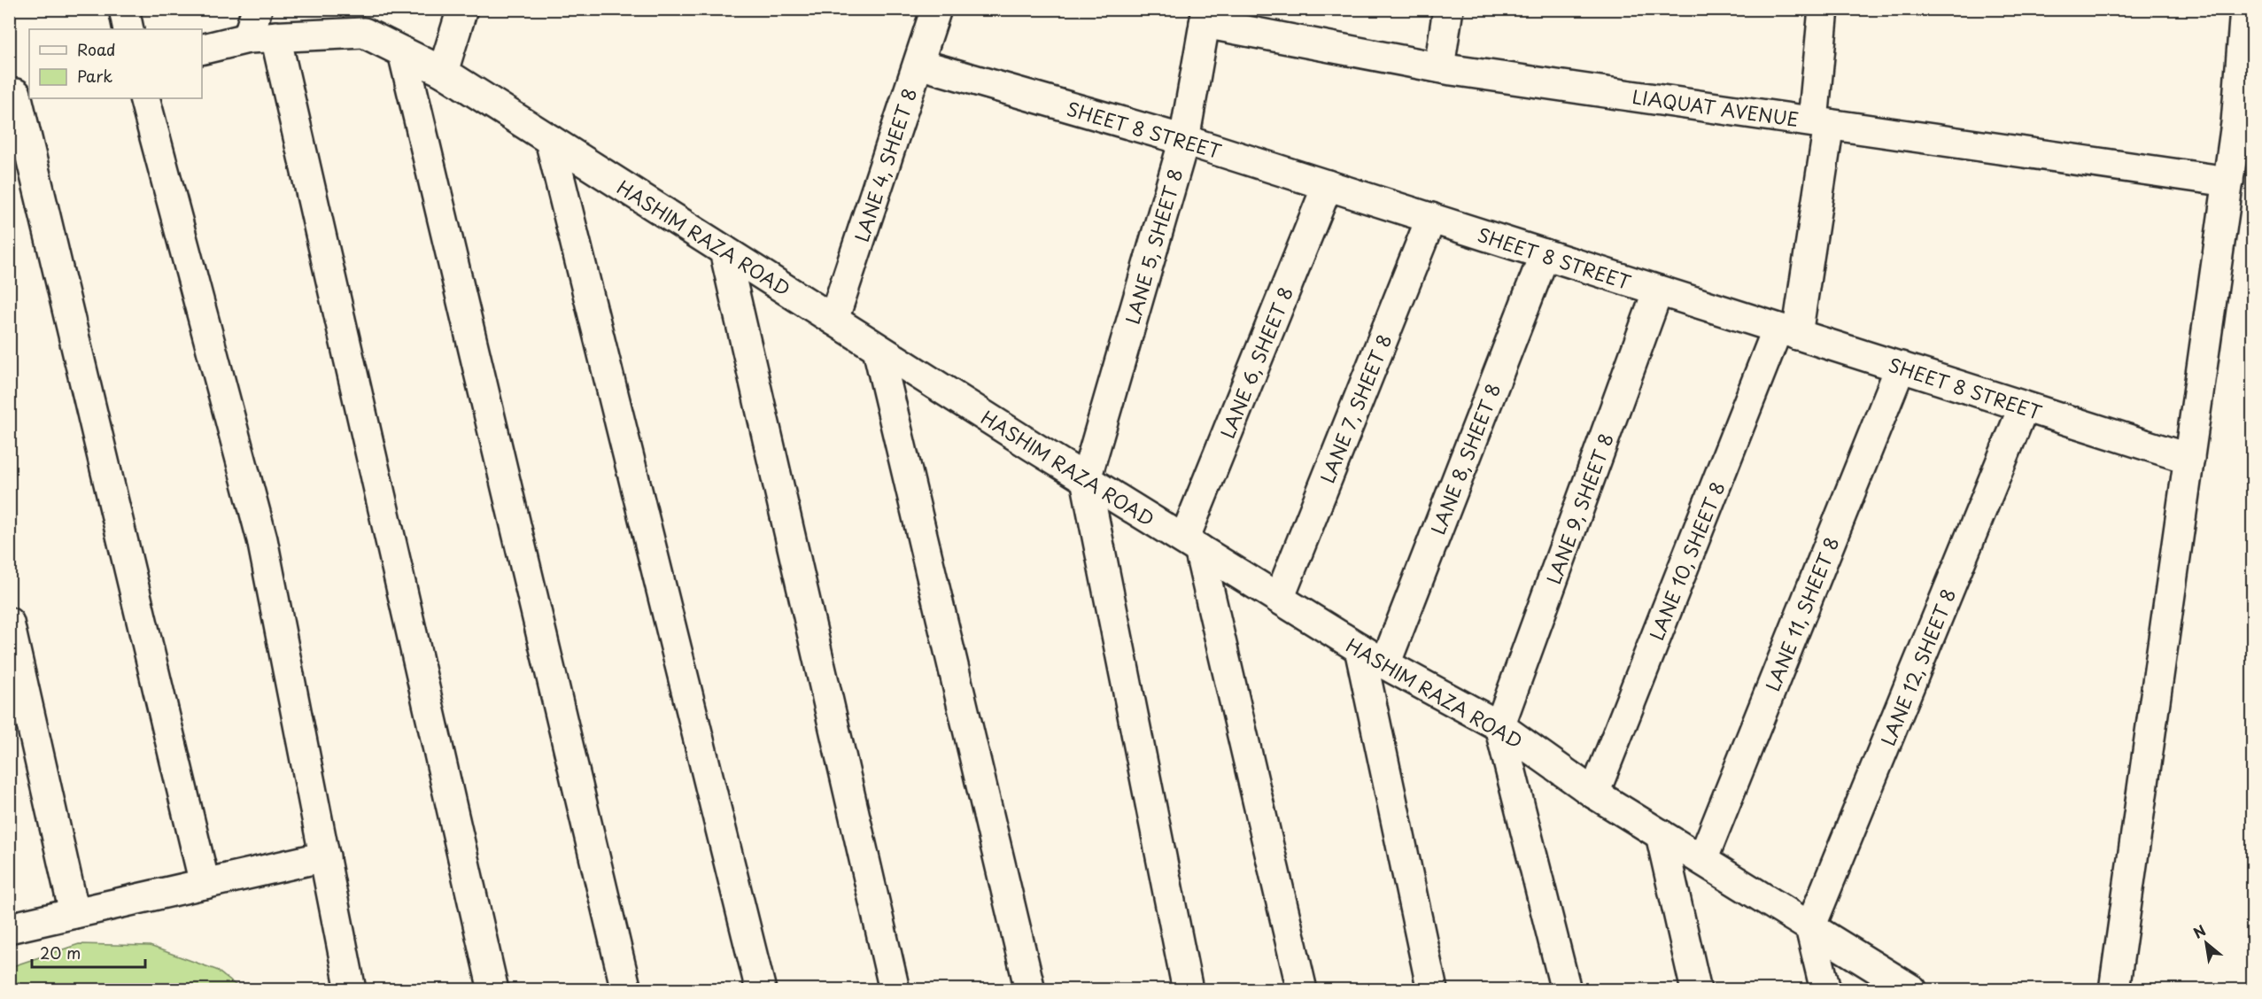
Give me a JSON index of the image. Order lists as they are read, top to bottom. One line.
{"streets":{"street":["LIAQUAT AVENUE","SHEET 8 STREET","LANE 4, SHEET 8","HASHIM RAZA ROAD","LANE 5, SHEET 8","LANE 6, SHEET 8","LANE 7, SHEET 8","LANE 8, SHEET 8","LANE 9, SHEET 8","LANE 10, SHEET 8","LANE 11, SHEET 8","LANE 12, SHEET 8"]},"crossings":[["LIAQUAT AVENUE","LANE 5, SHEET 8"],["LIAQUAT AVENUE","LANE 10, SHEET 8"],["SHEET 8 STREET","LANE 4, SHEET 8"],["SHEET 8 STREET","LANE 5, SHEET 8"],["SHEET 8 STREET","LANE 6, SHEET 8"],["SHEET 8 STREET","LANE 7, SHEET 8"],["SHEET 8 STREET","LANE 8, SHEET 8"],["SHEET 8 STREET","LANE 9, SHEET 8"],["SHEET 8 STREET","LANE 10, SHEET 8"],["SHEET 8 STREET","LANE 11, SHEET 8"],["SHEET 8 STREET","LANE 12, SHEET 8"],["LANE 4, SHEET 8","HASHIM RAZA ROAD"],["HASHIM RAZA ROAD","LANE 5, SHEET 8"],["HASHIM RAZA ROAD","LANE 6, SHEET 8"],["HASHIM RAZA ROAD","LANE 7, SHEET 8"],["HASHIM RAZA ROAD","LANE 8, SHEET 8"],["HASHIM RAZA ROAD","LANE 9, SHEET 8"],["HASHIM RAZA ROAD","LANE 10, SHEET 8"],["HASHIM RAZA ROAD","LANE 11, SHEET 8"],["HASHIM RAZA ROAD","LANE 12, SHEET 8"]],"legend":["Road","Park"],"scale_bar":"20 m","north":"top left"}
